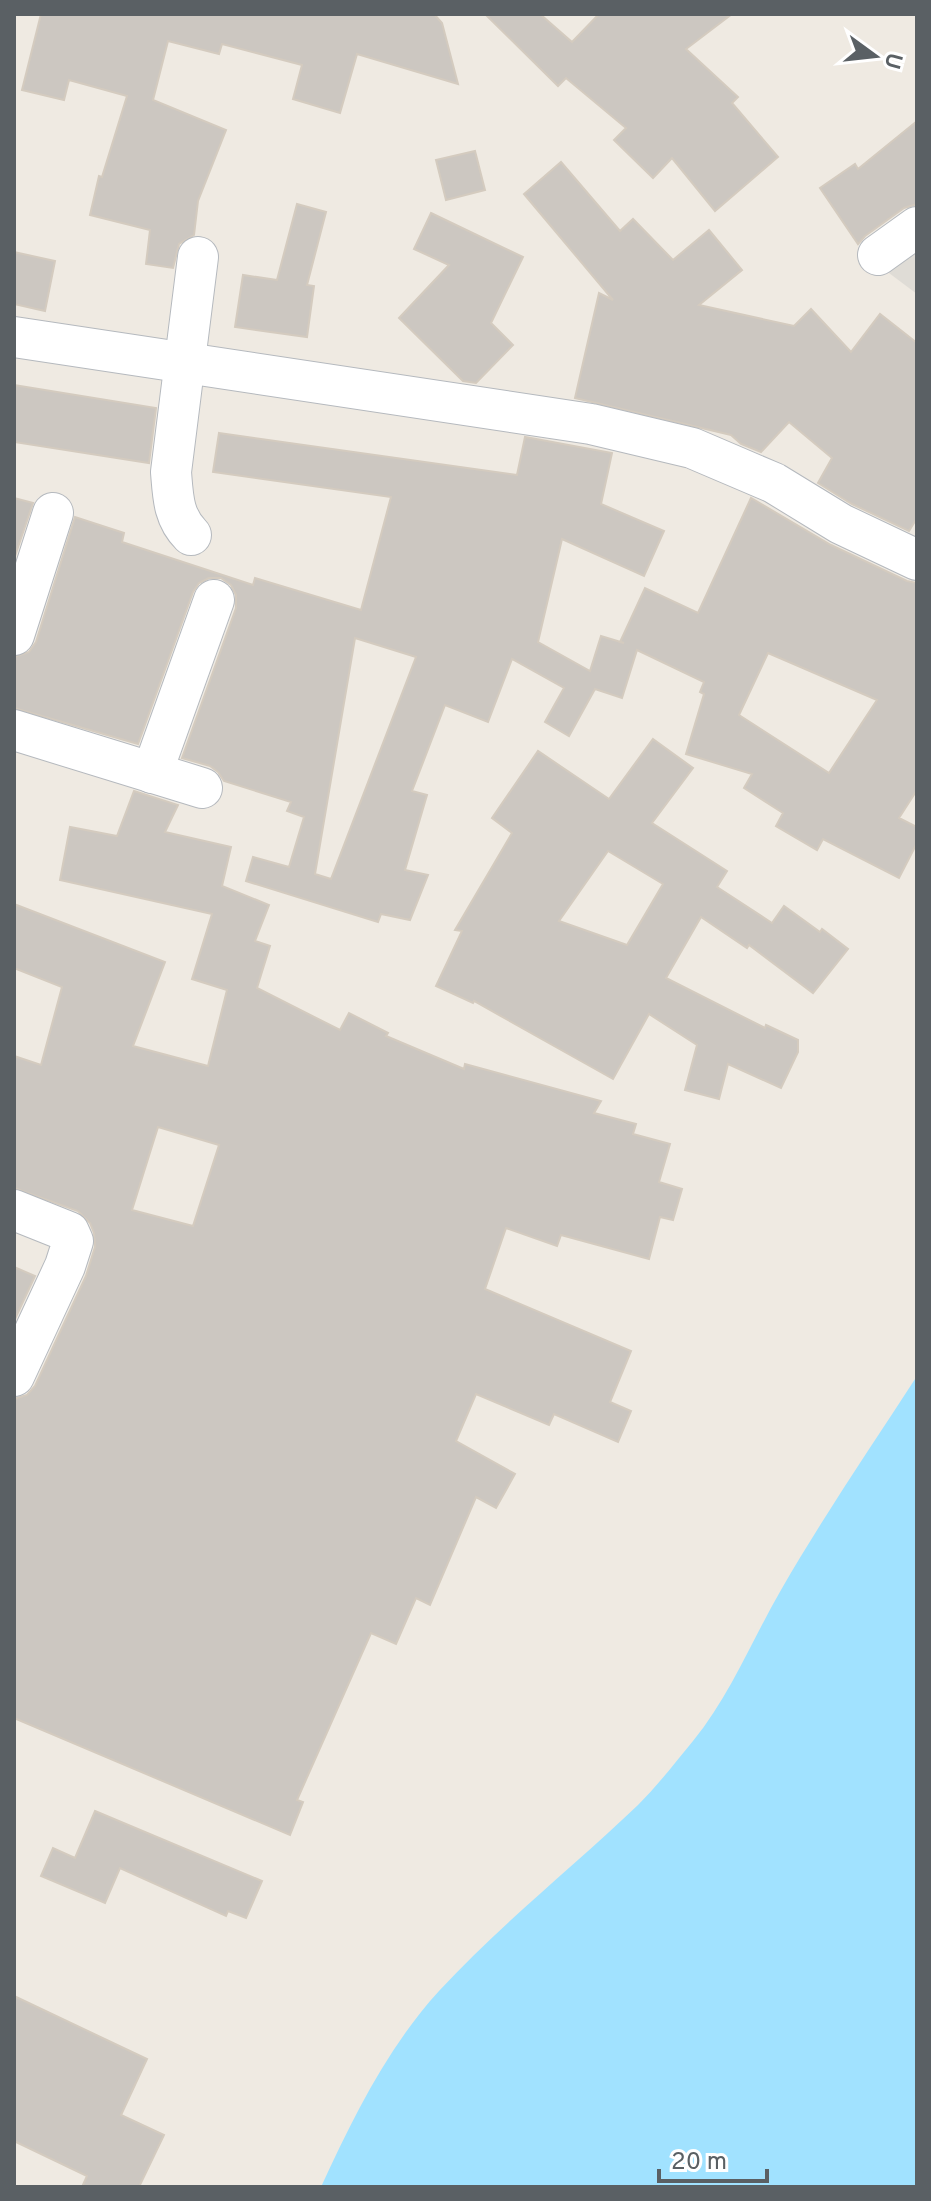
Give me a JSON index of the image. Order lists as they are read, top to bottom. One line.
{"scale_bar":"20 m","north":"right"}
